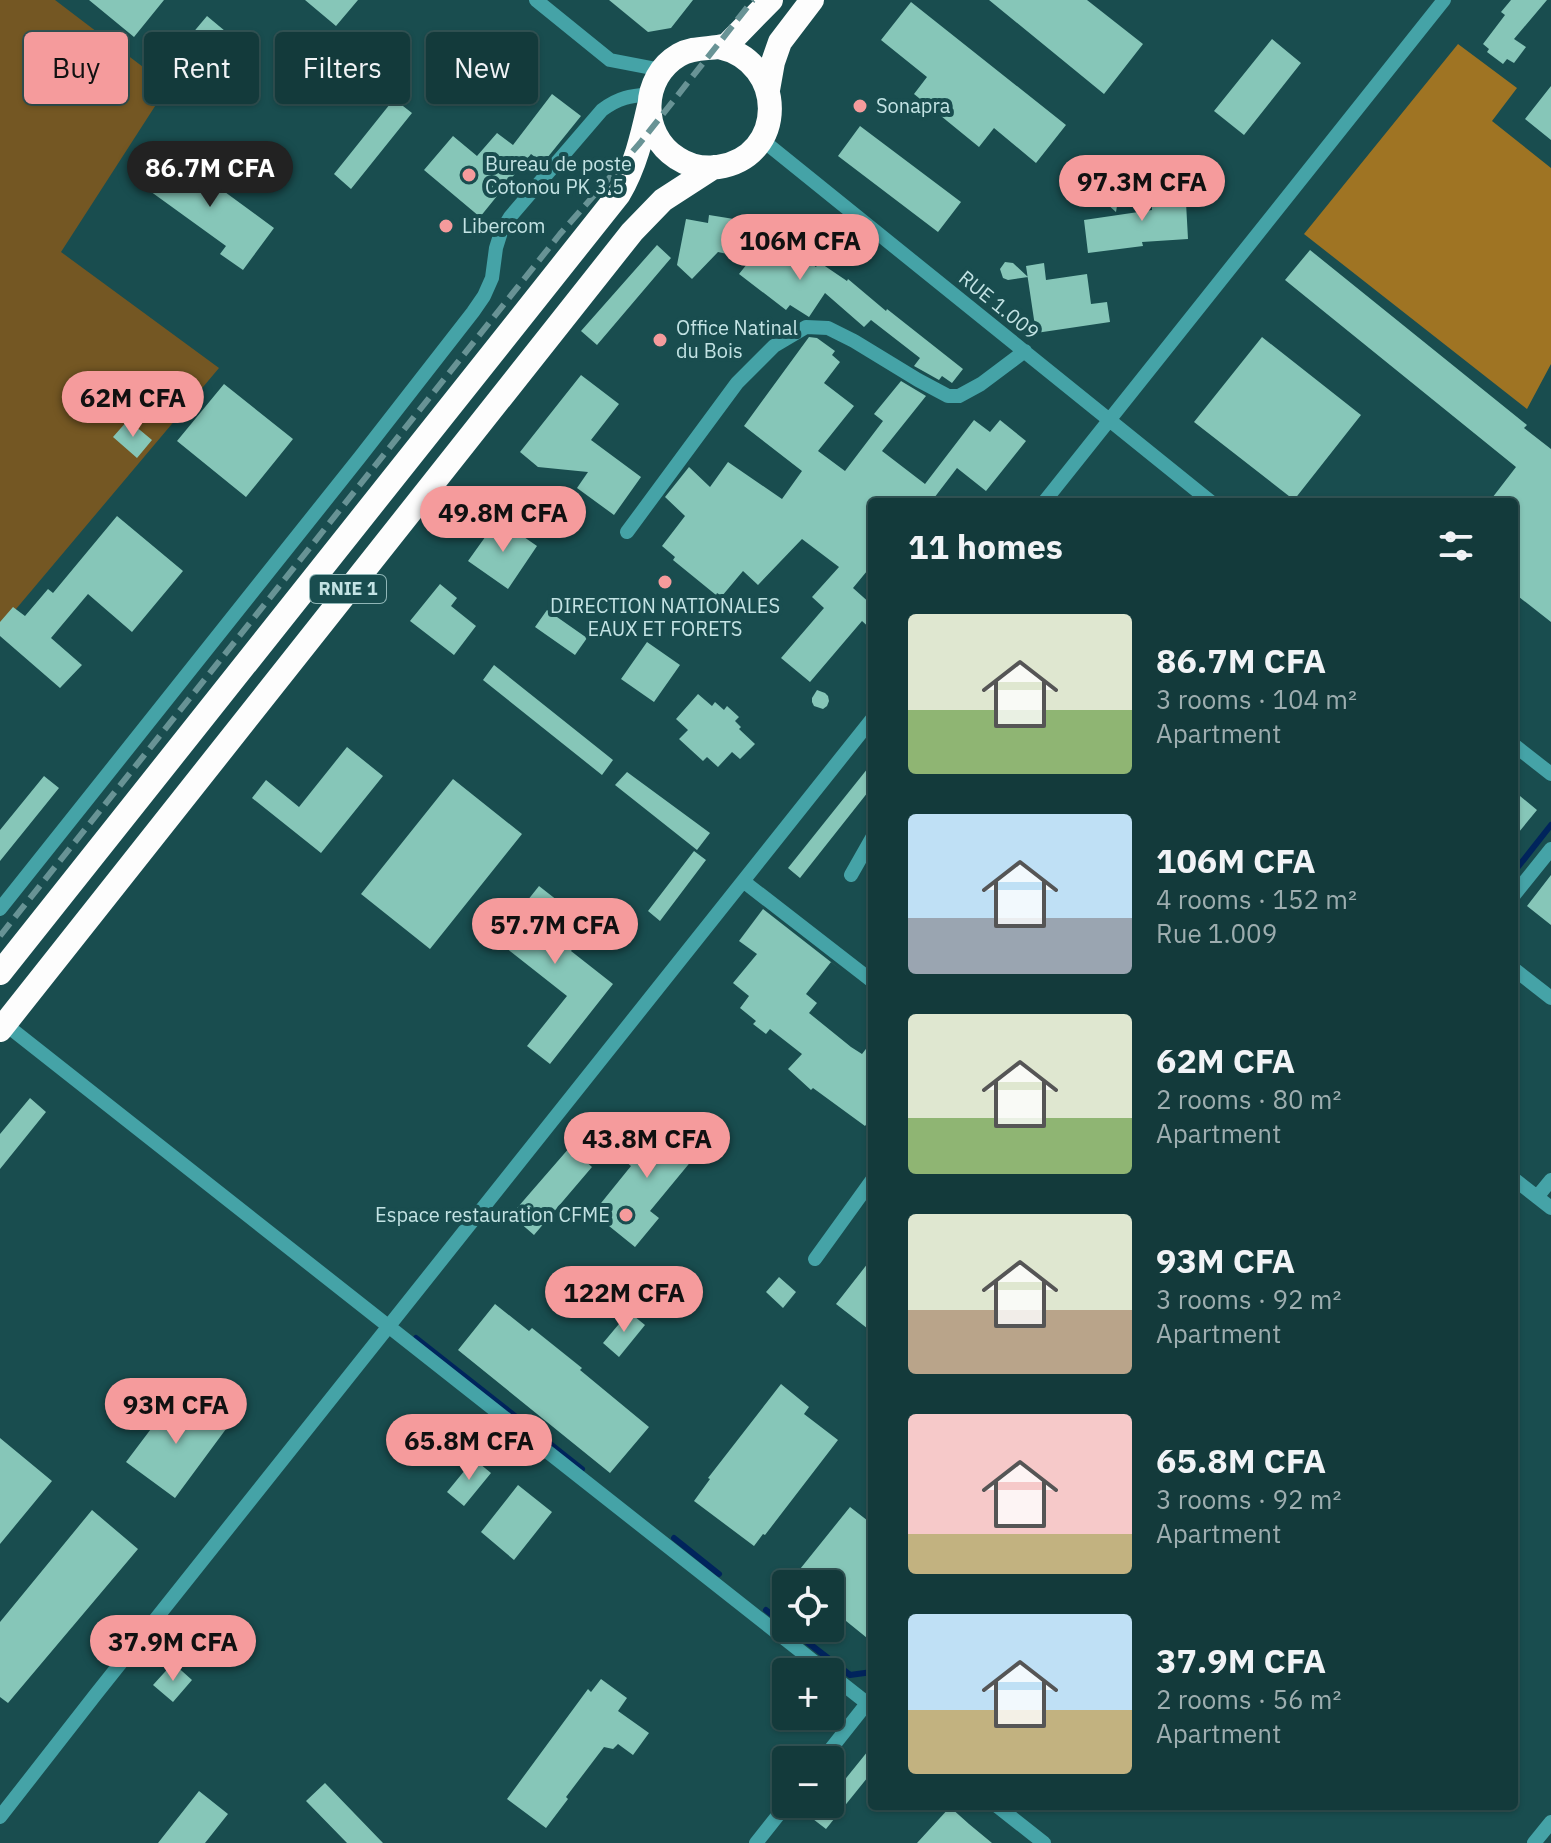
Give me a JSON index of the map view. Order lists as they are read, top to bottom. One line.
{"streets":{"highway":["RNIE 1"],"street":["RUE 1.009"]},"crossings":[["RUE 1.009","RNIE 1"]],"places":["Sonapra","Bureau de poste Cotonou PK 3.5","Libercom","Office Natinal du Bois","DIRECTION NATIONALES EAUX ET FORETS","Espace restauration CFME"],"page":{"chip":["Buy","Rent","Filters","New"],"price":["86.7M CFA","97.3M CFA","106M CFA","62M CFA","49.8M CFA","57.7M CFA","43.8M CFA","122M CFA","93M CFA","65.8M CFA","37.9M CFA"],"heading":"11 homes","list":[{"name":"86.7M CFA","note":"3 rooms · 104 m² · Apartment"},{"name":"106M CFA","note":"4 rooms · 152 m² · Rue 1.009"},{"name":"62M CFA","note":"2 rooms · 80 m² · Apartment"},{"name":"93M CFA","note":"3 rooms · 92 m² · Apartment"},{"name":"65.8M CFA","note":"3 rooms · 92 m² · Apartment"},{"name":"37.9M CFA","note":"2 rooms · 56 m² · Apartment"}],"map_buttons":["+","−"]}}
